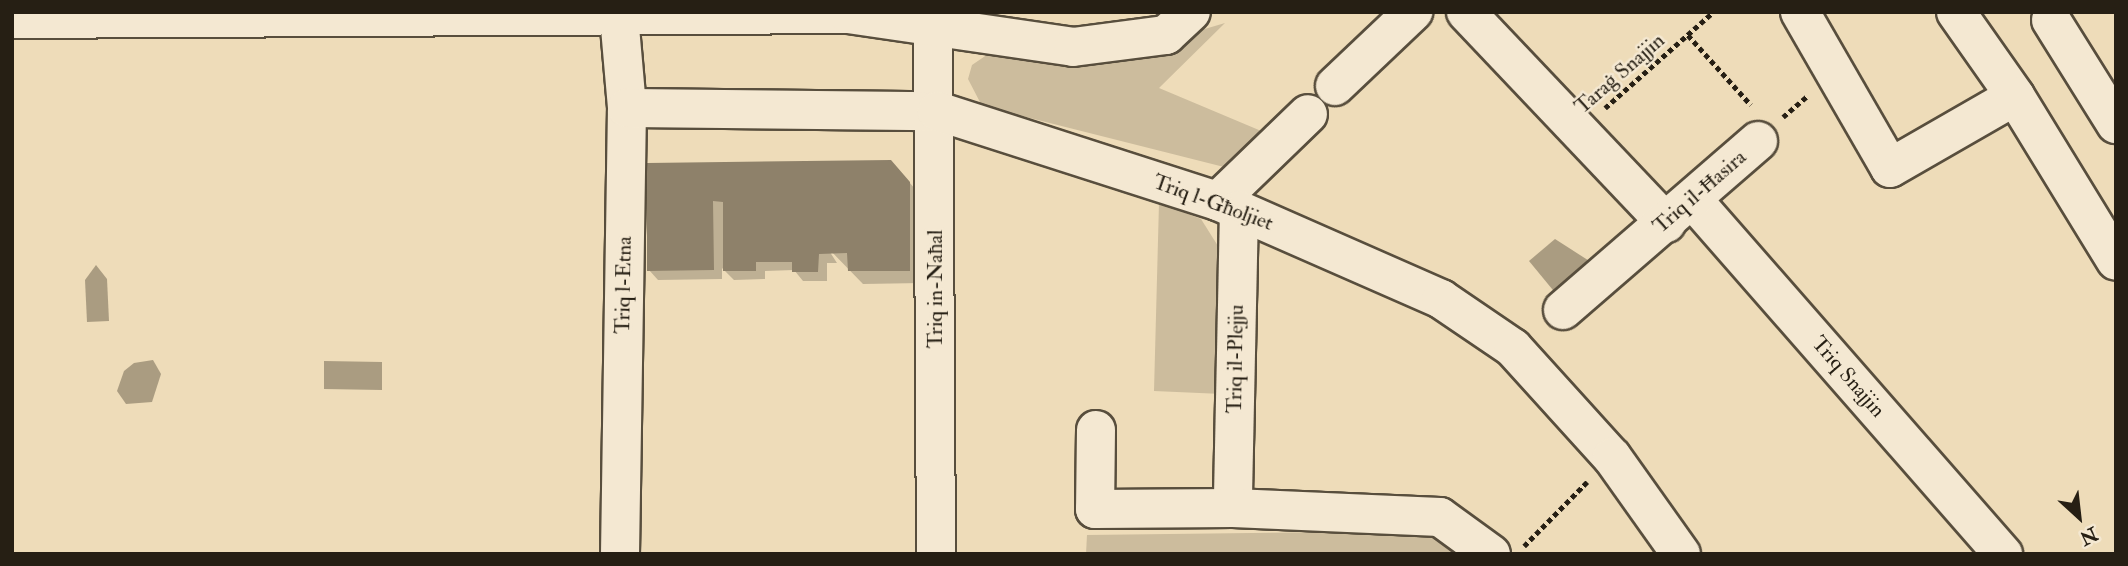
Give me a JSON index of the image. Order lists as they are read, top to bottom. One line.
{"streets":{"street":["Triq il-Ħasira","Triq l-Għoljiet","Triq l-Etna","Triq in-Naħal","Triq il-Plejju","Triq Snajjin"],"path":["Taraġ Snajjin"]},"crossings":[["Taraġ Snajjin","Triq Snajjin"],["Triq il-Ħasira","Triq Snajjin"],["Triq l-Għoljiet","Triq l-Etna"],["Triq l-Għoljiet","Triq in-Naħal"],["Triq l-Għoljiet","Triq il-Plejju"]],"north":"bottom right"}
